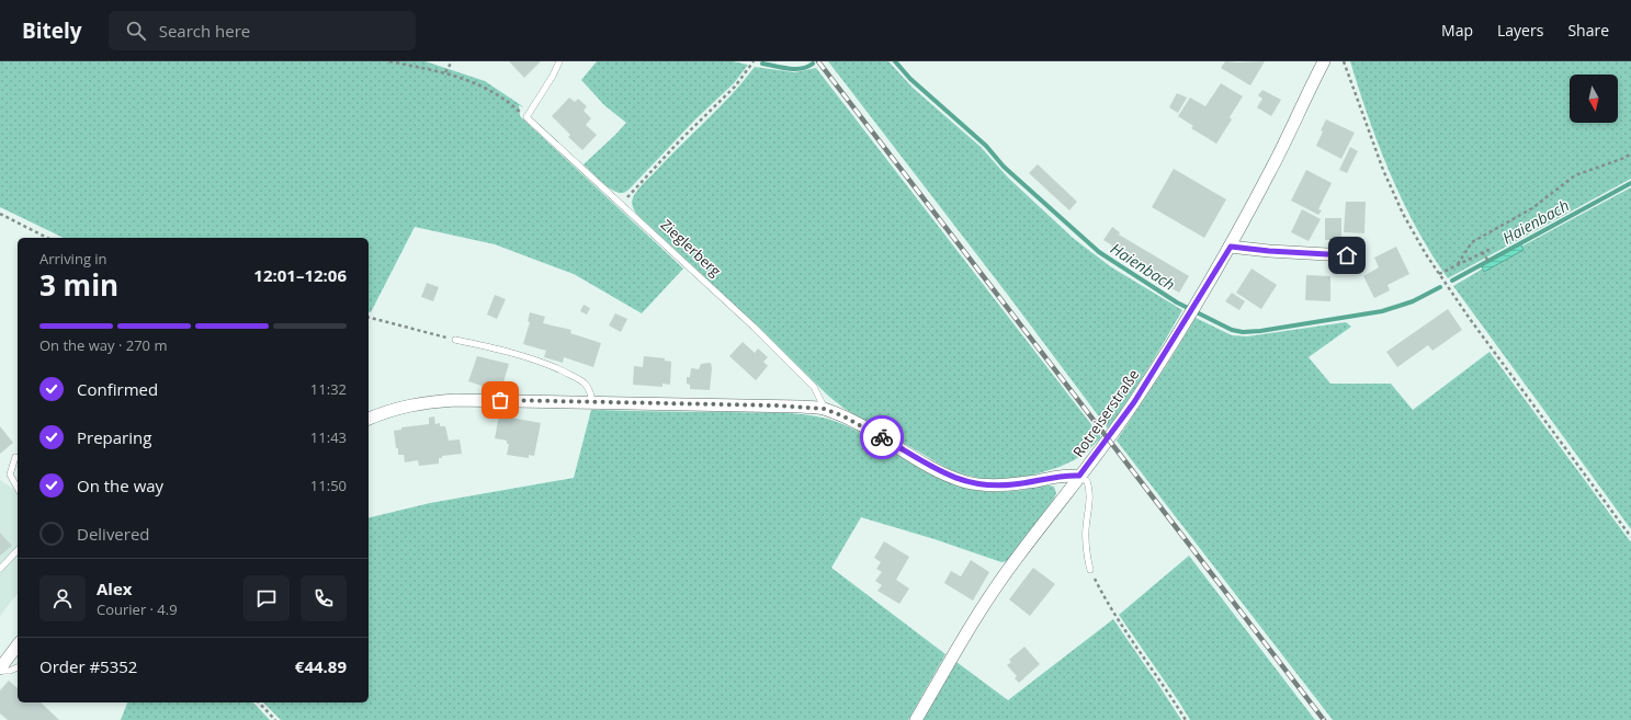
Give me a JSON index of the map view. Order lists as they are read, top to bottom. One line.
{"streets":{"street":["Rotreiserstraße"],"lane":["Zieglerberg"]},"water":["Haienbach"],"north":"bottom","page":{"header":"Bitely","search":"Search here","nav":["Map","Layers","Share"],"heading":["3 min","Arriving in","12:01–12:06"],"panel":["Alex","Courier · 4.9","Order #5352","€44.89"],"bar":"On the way · 270 m","list":[["Confirmed","11:32"],["Preparing","11:43"],["On the way","11:50"],"Delivered"]}}
